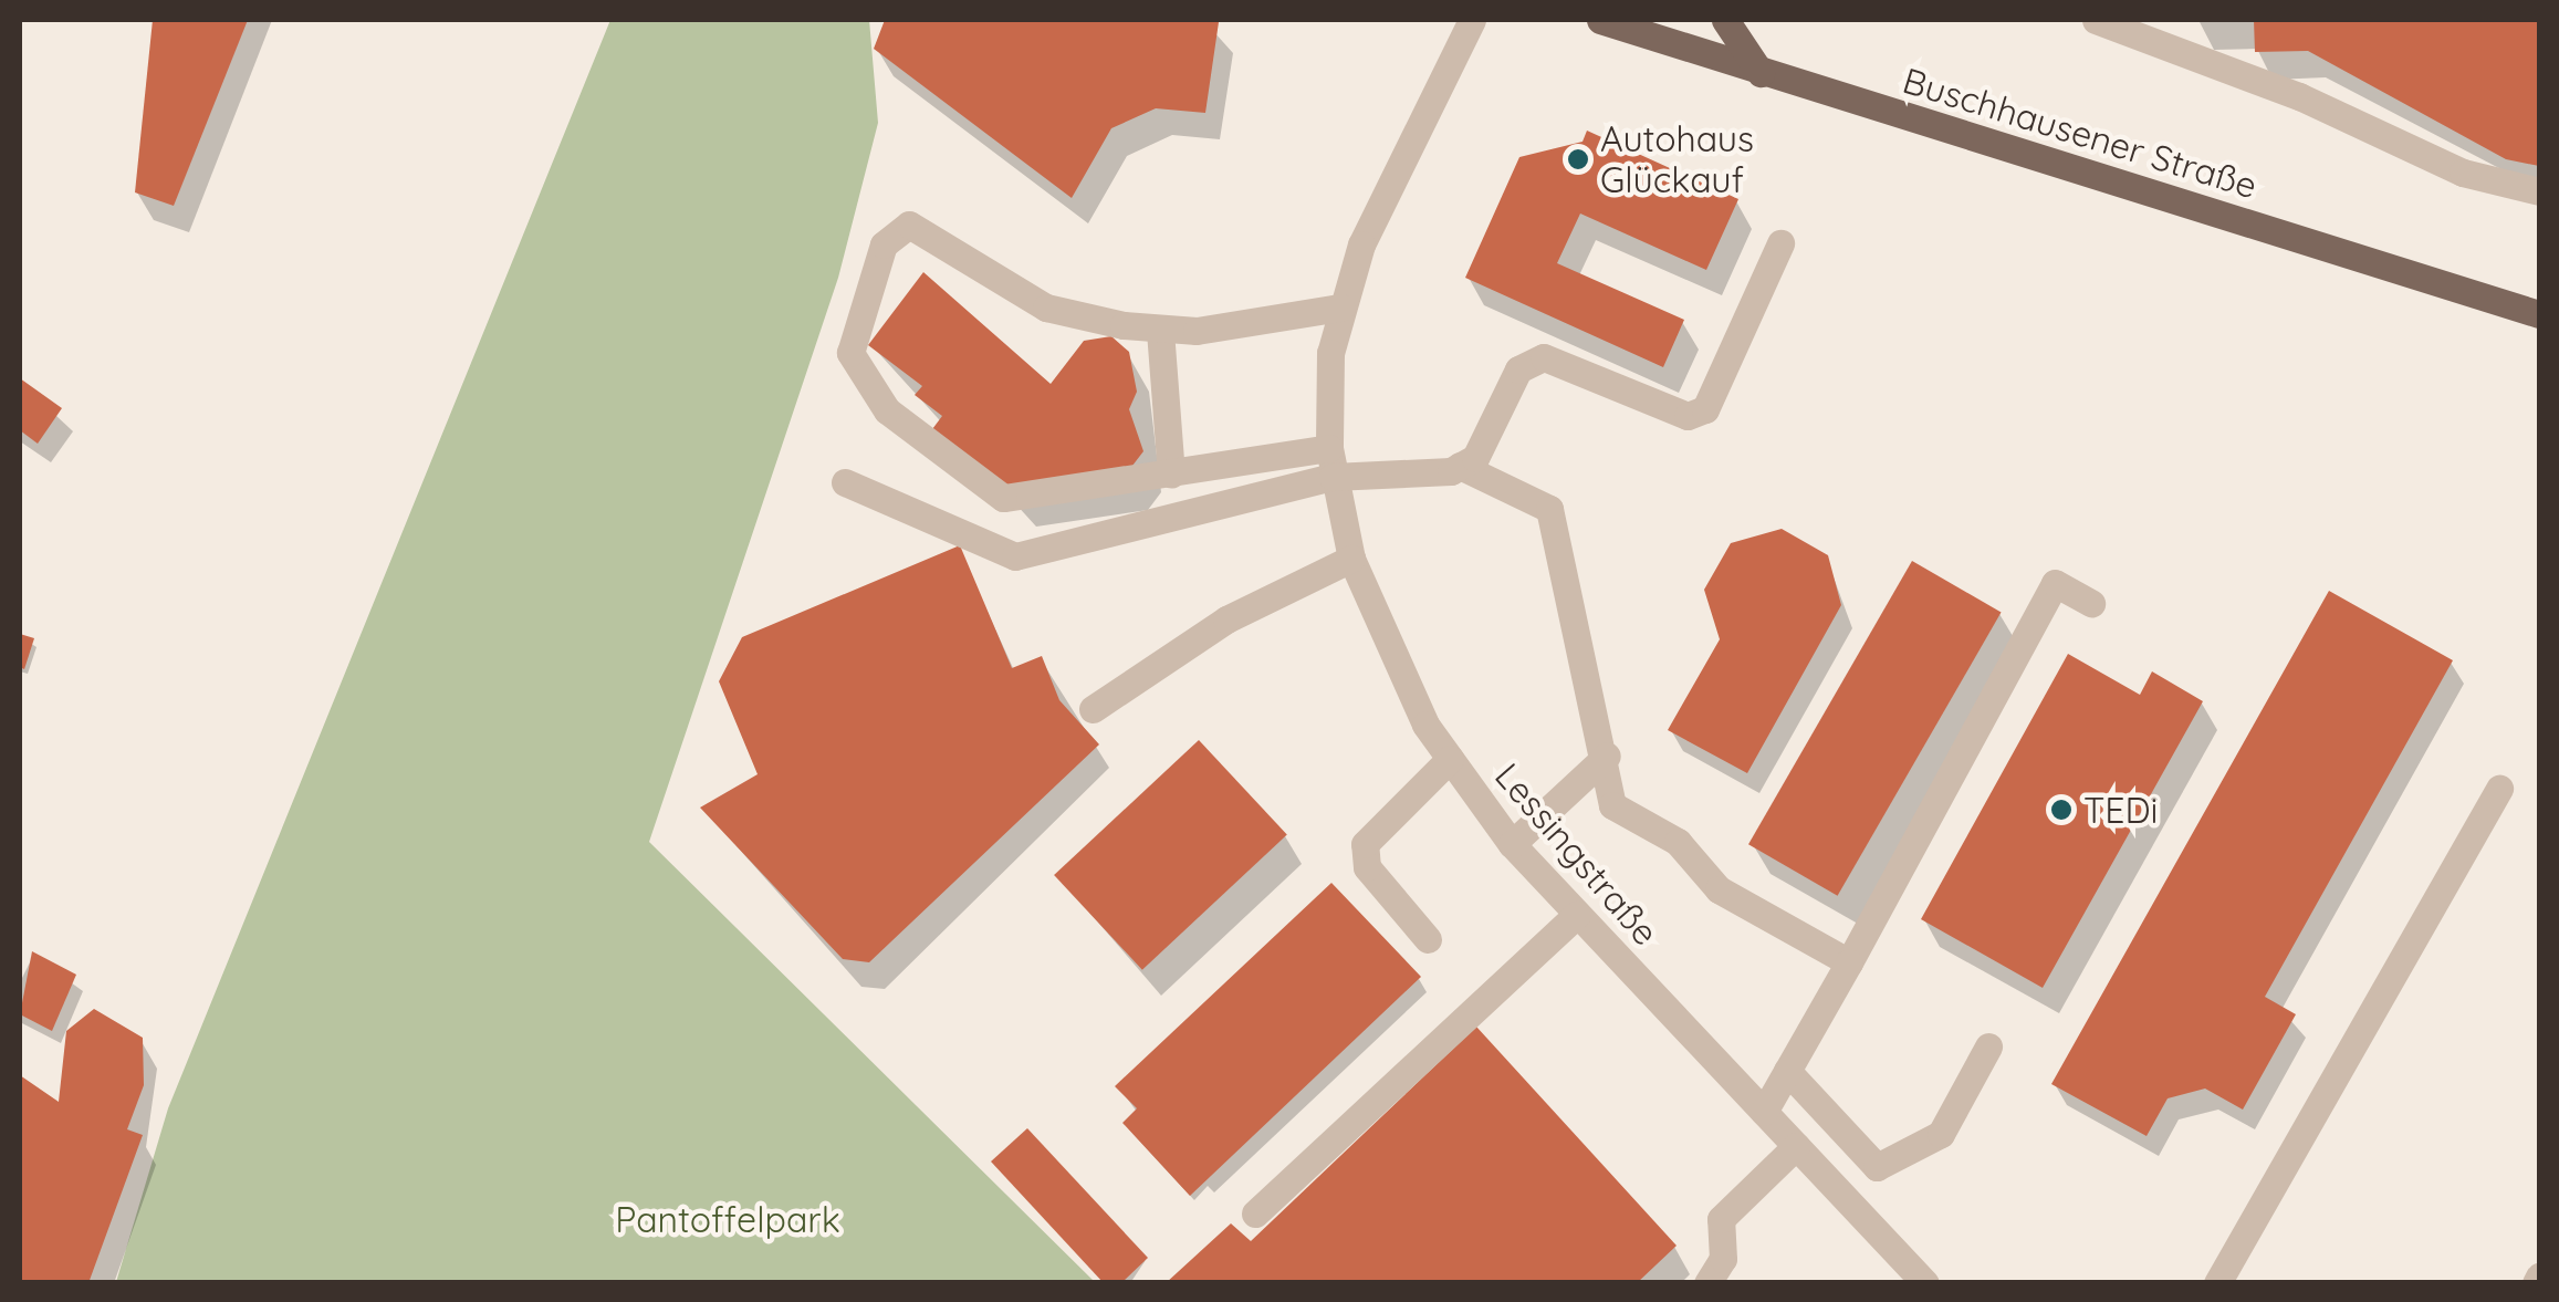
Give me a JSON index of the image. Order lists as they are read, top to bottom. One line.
{"streets":{"main road":["Buschhausener Straße"],"street":["Lessingstraße"]},"parks":["Pantoffelpark"],"places":["Autohaus Glückauf","TEDi"]}
